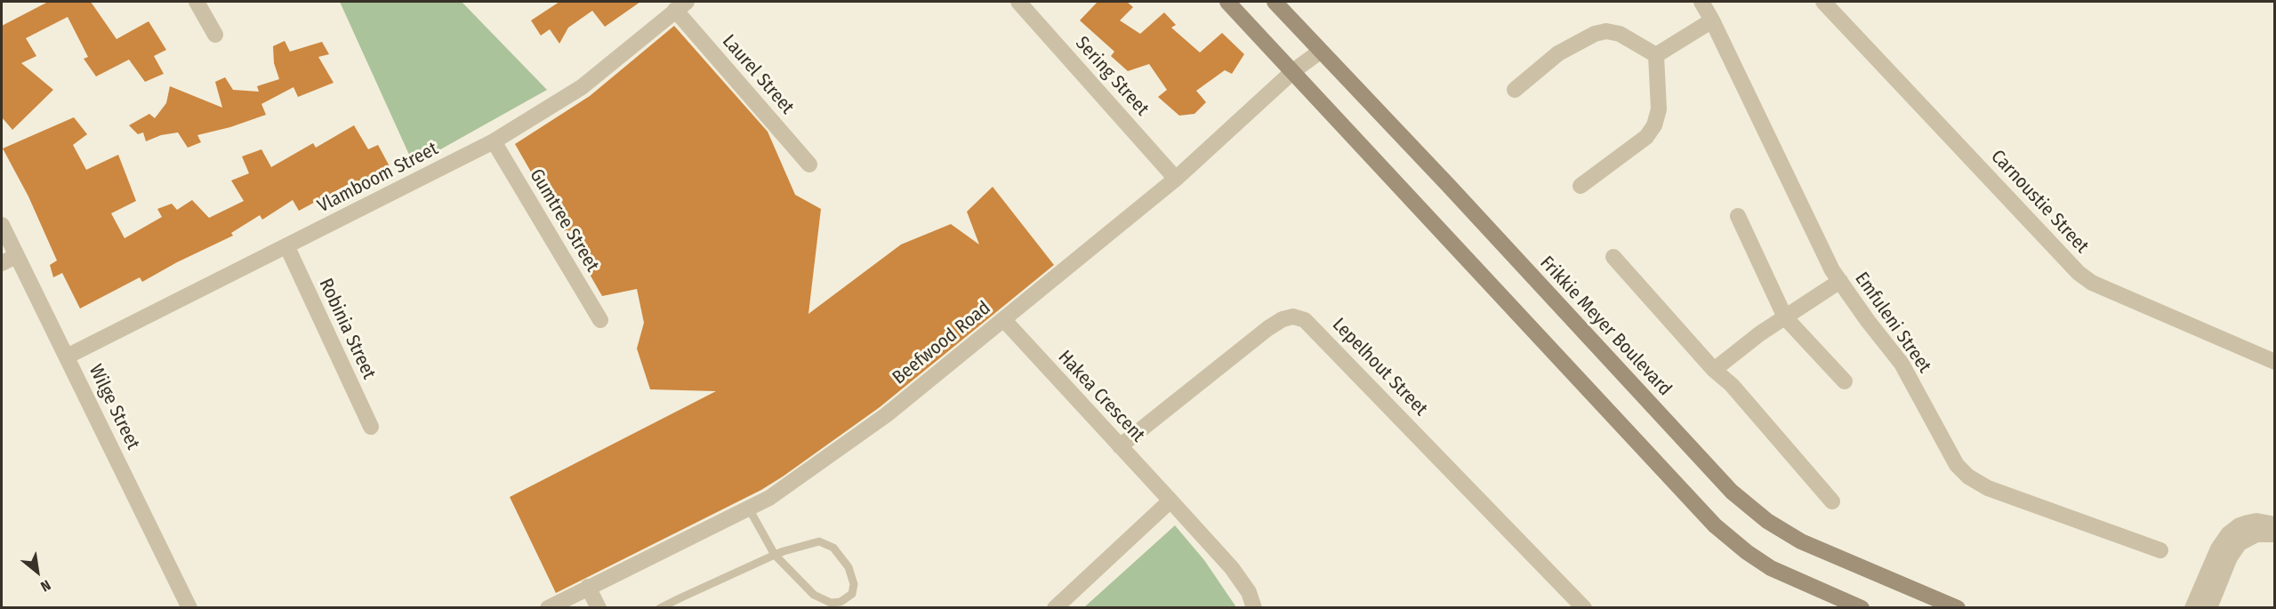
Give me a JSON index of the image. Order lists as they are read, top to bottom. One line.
{"streets":{"street":["Laurel Street","Sering Street","Vlamboom Street","Carnoustie Street","Gumtree Street","Emfuleni Street","Frikkie Meyer Boulevard","Robinia Street","Beefwood Road","Lepelhout Street","Hakea Crescent","Wilge Street"]},"crossings":[["Laurel Street","Vlamboom Street"],["Sering Street","Beefwood Road"],["Vlamboom Street","Gumtree Street"],["Vlamboom Street","Robinia Street"],["Vlamboom Street","Wilge Street"],["Frikkie Meyer Boulevard","Beefwood Road"],["Beefwood Road","Hakea Crescent"],["Lepelhout Street","Hakea Crescent"]],"north":"bottom right"}
